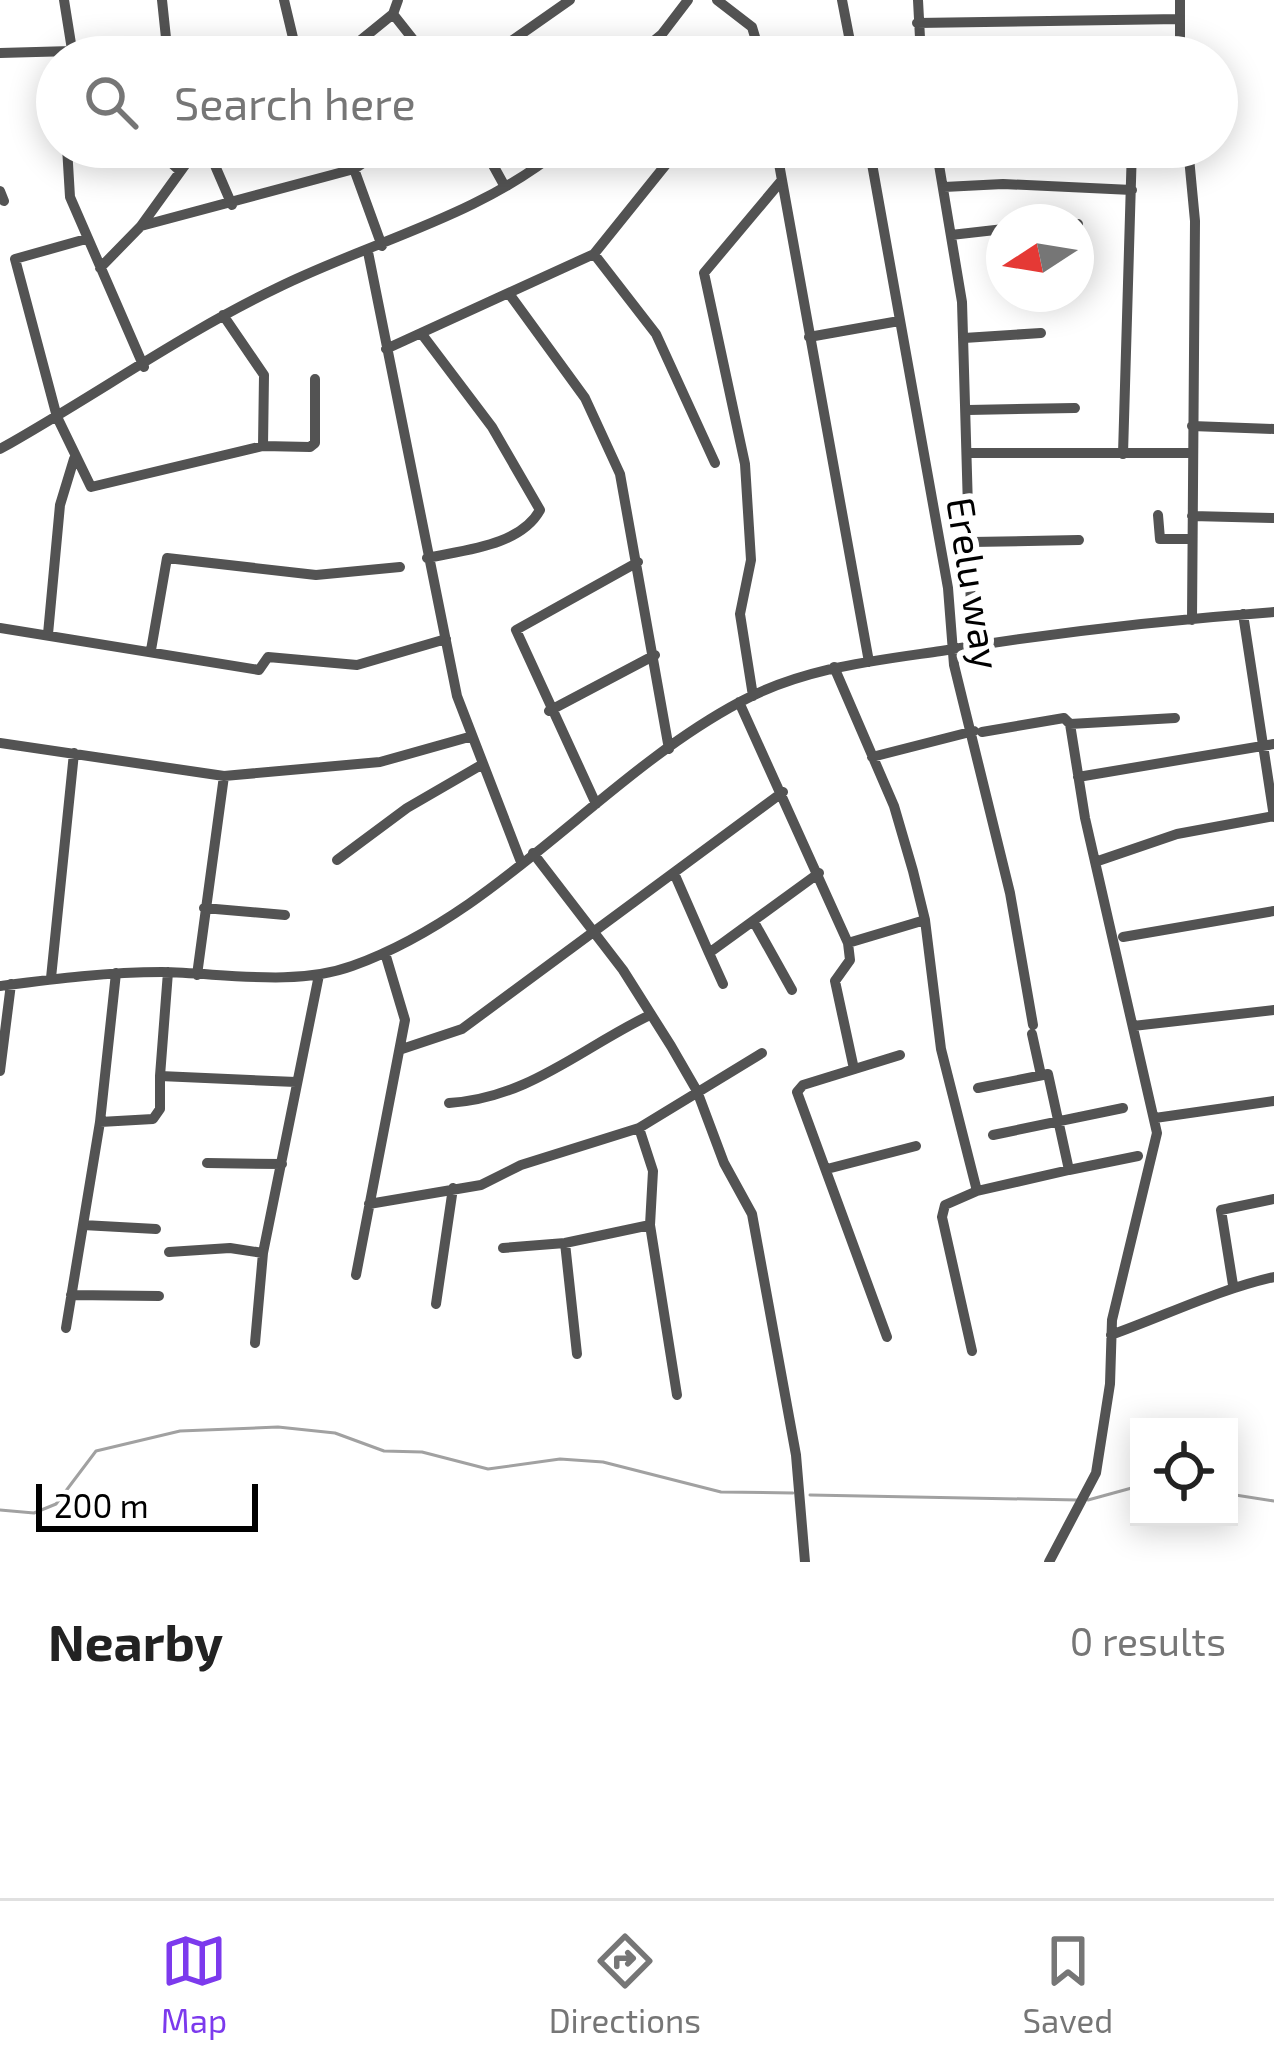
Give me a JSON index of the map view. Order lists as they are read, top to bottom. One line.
{"streets":{"street":["Erelu way"]},"scale_bar":"200 m","north":"left","page":{"search":"Search here","scale":"200 m","heading":["Nearby","0 results"],"nav":["Map","Directions","Saved"]}}
